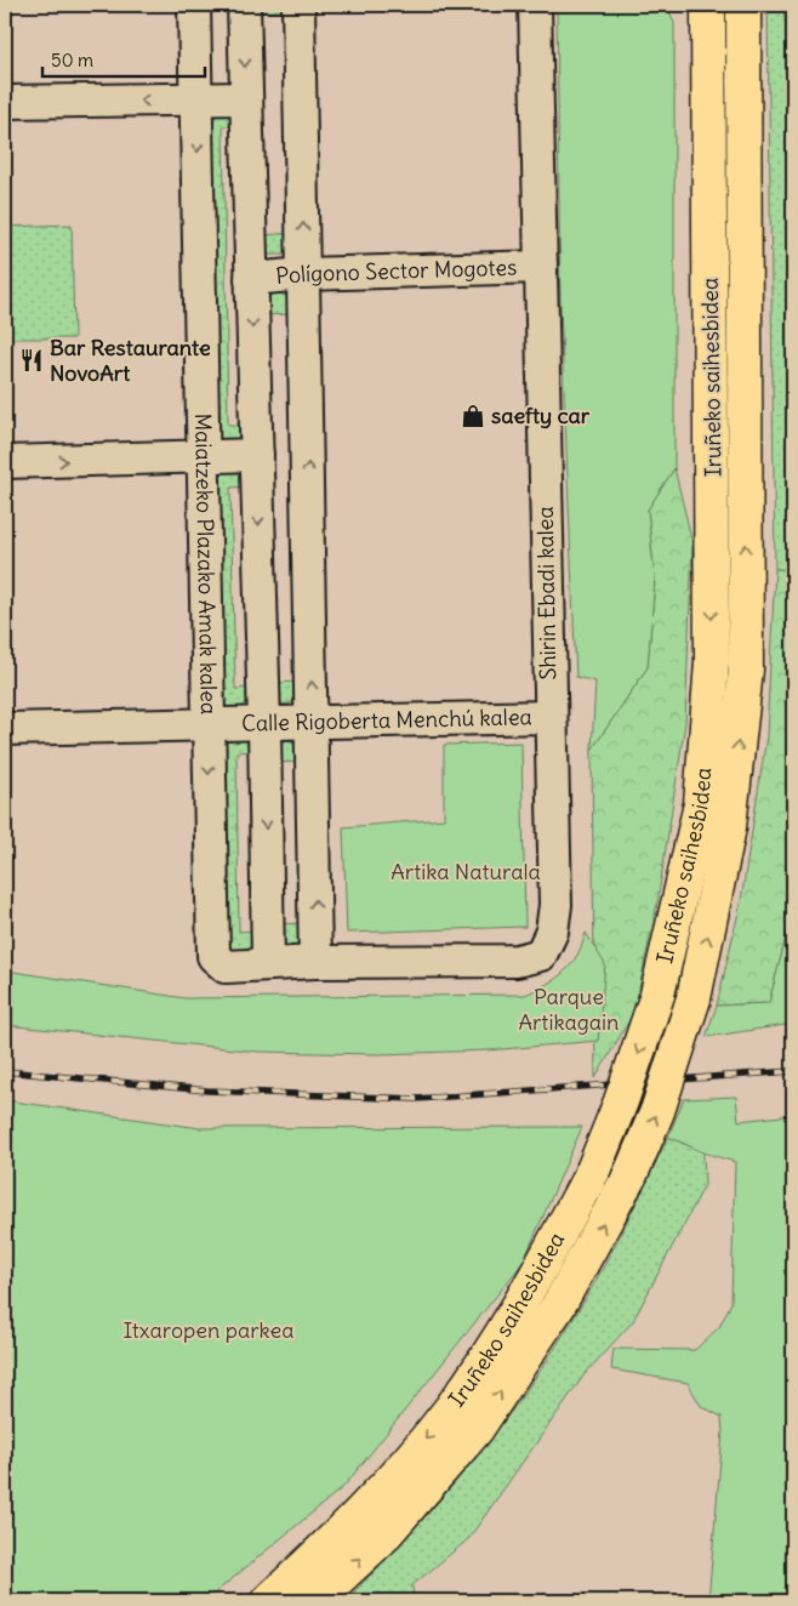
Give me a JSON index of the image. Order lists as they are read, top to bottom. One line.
{"streets":{"highway":["Iruñeko saihesbidea"],"street":["Polígono Sector Mogotes","Maiatzeko Plazako Amak kalea","Shirin Ebadi kalea","Calle Rigoberta Menchú kalea"]},"crossings":[["Polígono Sector Mogotes","Shirin Ebadi kalea"],["Maiatzeko Plazako Amak kalea","Shirin Ebadi kalea"],["Maiatzeko Plazako Amak kalea","Calle Rigoberta Menchú kalea"],["Shirin Ebadi kalea","Calle Rigoberta Menchú kalea"]],"parks":["Artika Naturala","Parque Artikagain","Itxaropen parkea"],"places":{"restaurant":["Bar Restaurante NovoArt"],"shop":["saefty car"]},"scale_bar":"50 m"}
